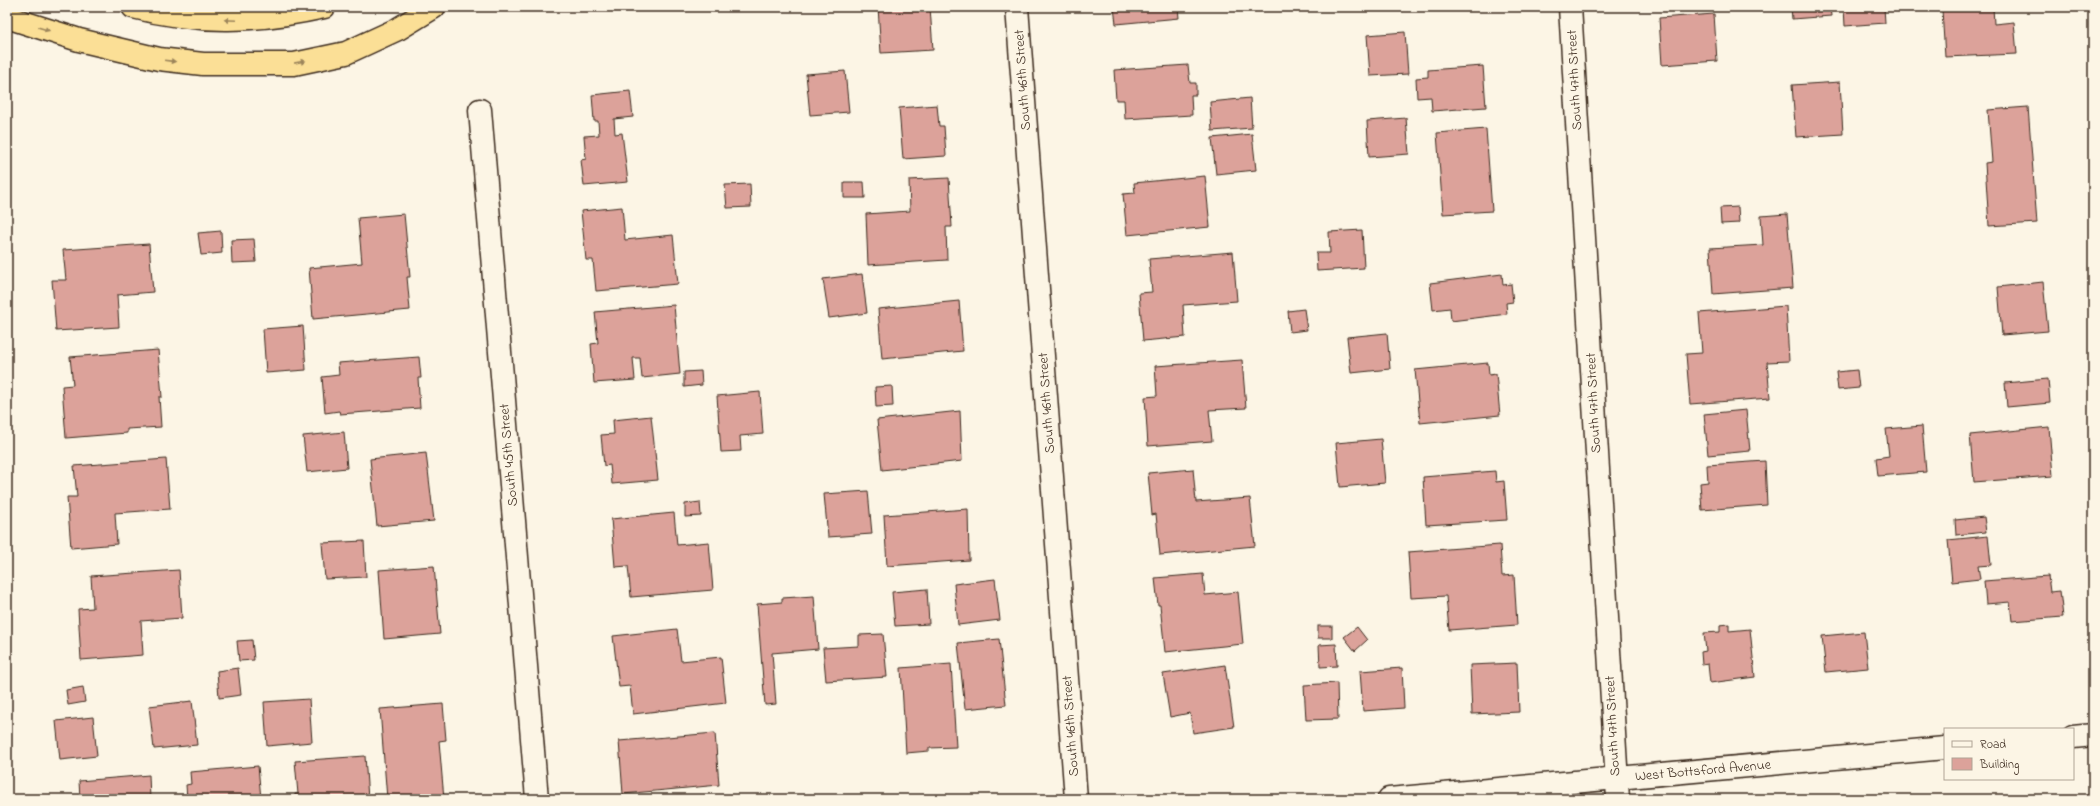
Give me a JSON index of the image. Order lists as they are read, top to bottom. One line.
{"streets":{"street":["South 46th Street","South 47th Street","South 45th Street","West Bottsford Avenue"]},"crossings":[["South 47th Street","West Bottsford Avenue"]],"legend":["Road","Building"]}
